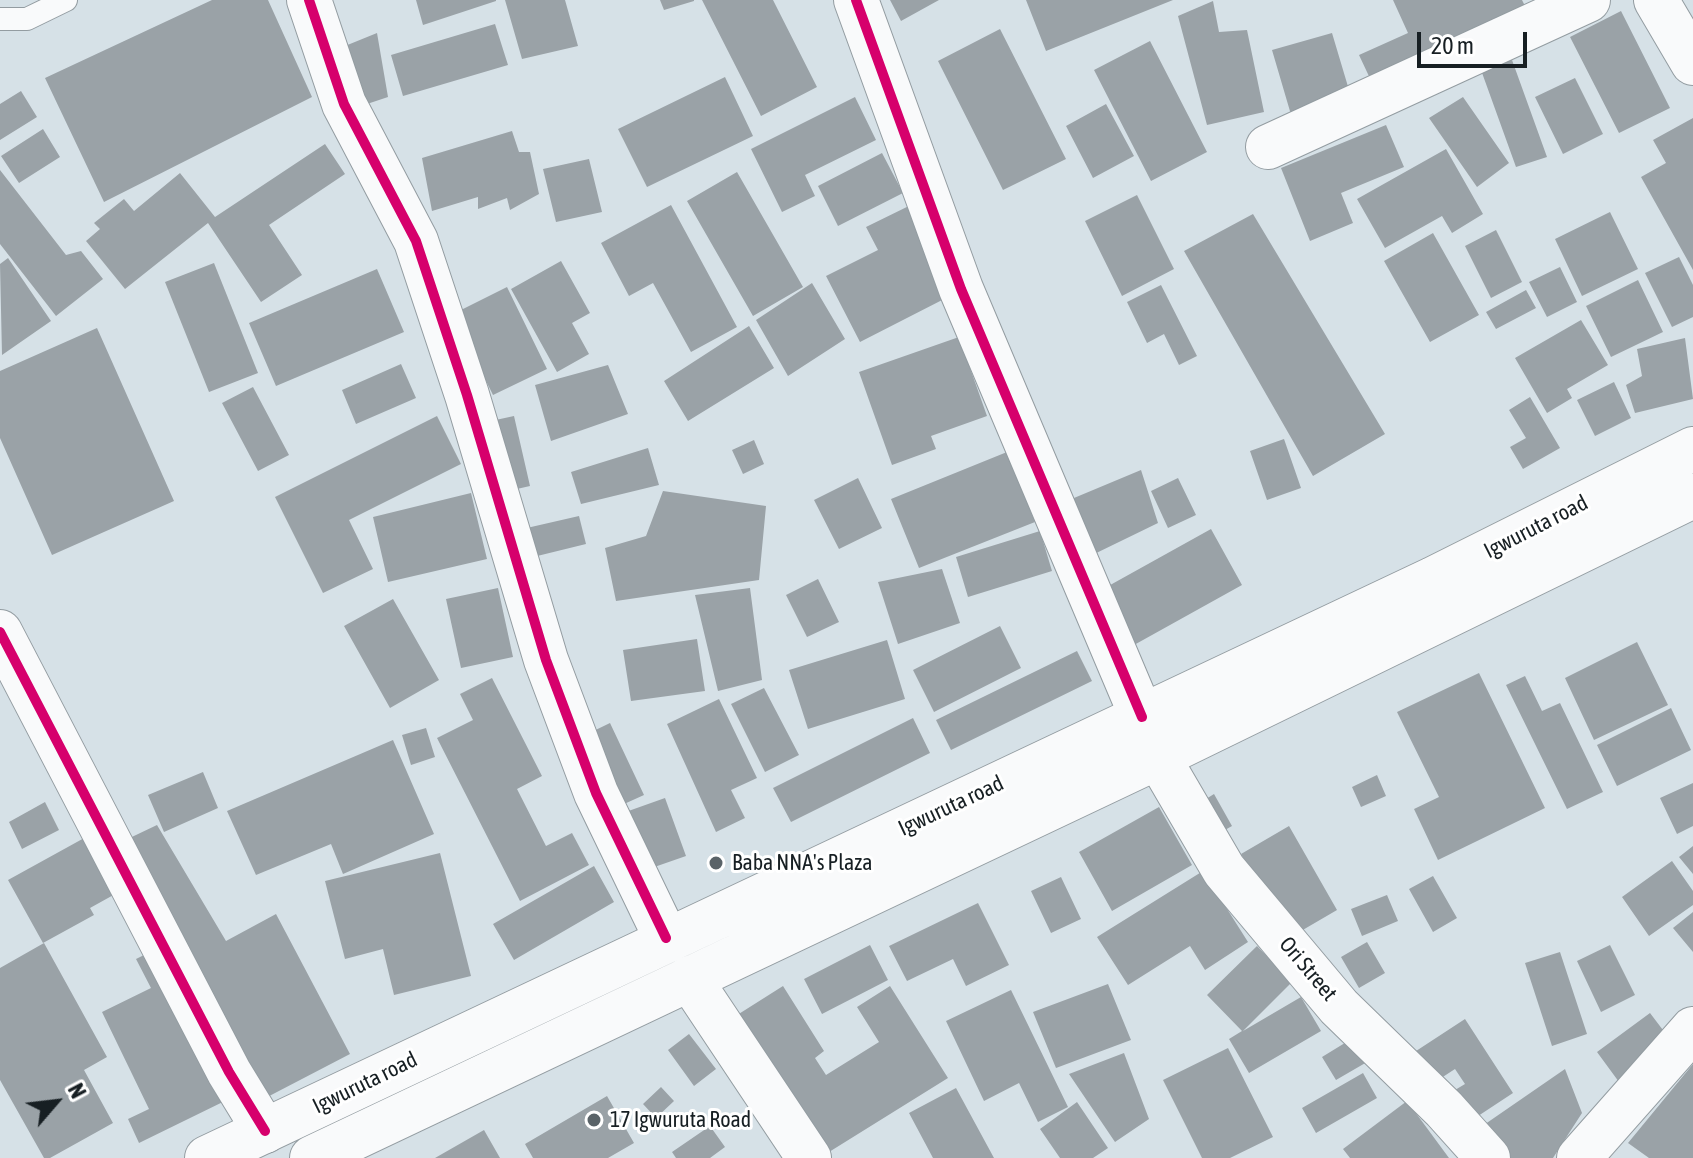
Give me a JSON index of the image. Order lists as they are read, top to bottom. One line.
{"streets":{"street":["Igwuruta road","Ori Street"]},"crossings":[["Igwuruta road","Ori Street"]],"places":["Baba NNA's Plaza","17 Igwuruta Road"],"scale_bar":"20 m","north":"top right"}
